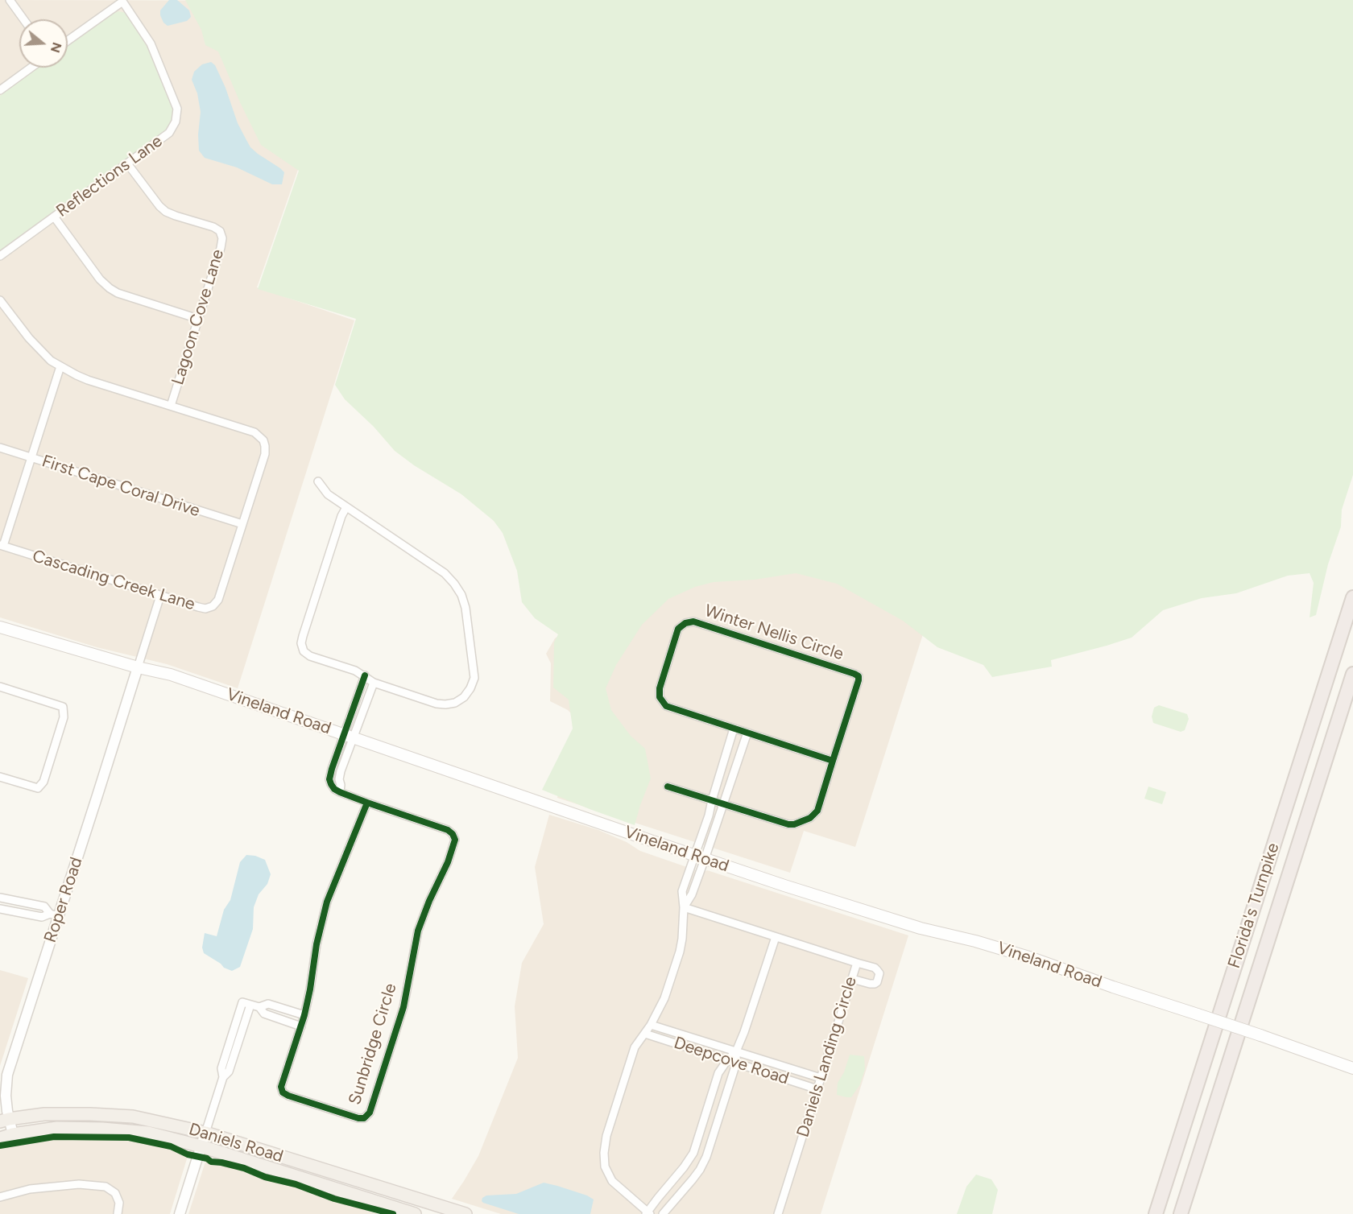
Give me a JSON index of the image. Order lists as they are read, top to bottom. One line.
{"streets":{"highway":["Florida's Turnpike"],"main road":["Vineland Road","Daniels Road"],"street":["Reflections Lane","Lagoon Cove Lane","First Cape Coral Drive","Cascading Creek Lane","Winter Nellis Circle","Roper Road","Sunbridge Circle","Daniels Landing Circle","Deepcove Road"]},"crossings":[["Reflections Lane","Lagoon Cove Lane"],["Lagoon Cove Lane","Cascading Creek Lane"],["First Cape Coral Drive","Cascading Creek Lane"],["Vineland Road","Roper Road"],["Roper Road","Daniels Road"],["Daniels Landing Circle","Deepcove Road"]],"north":"right"}
